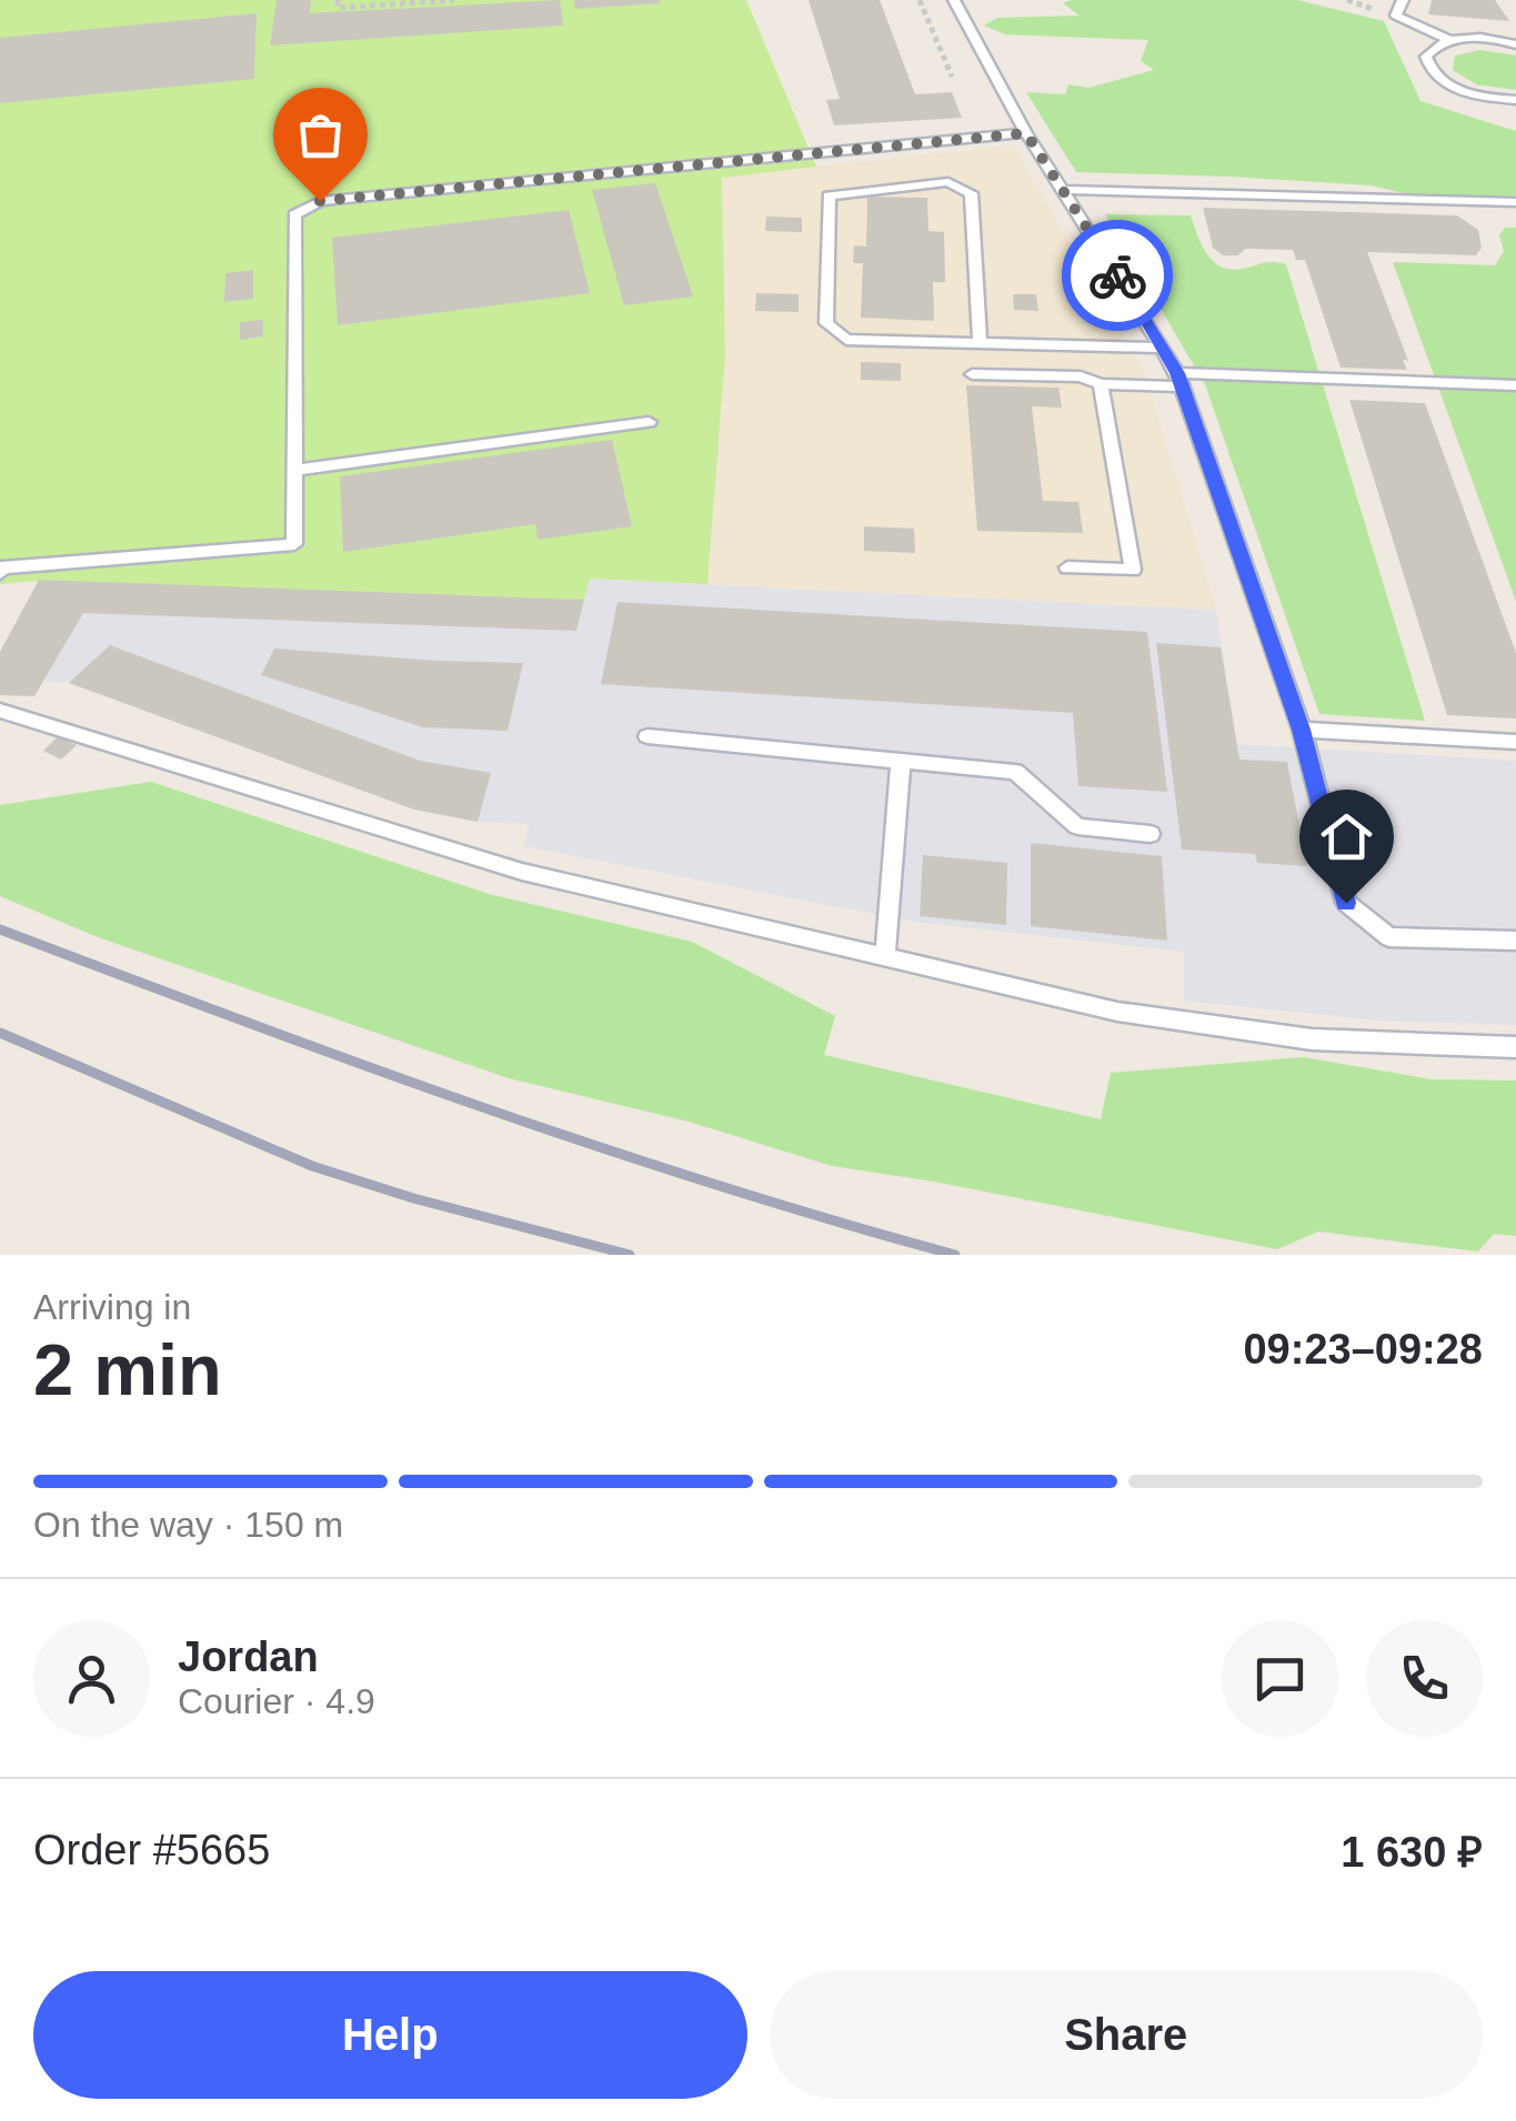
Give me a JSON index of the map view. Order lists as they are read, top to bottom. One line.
{"page":{"heading":["2 min","Arriving in","09:23–09:28"],"panel":["Jordan","Courier · 4.9","Order #5665","1 630 ₽"],"bar":"On the way · 150 m","buttons":["Help","Share"]}}
